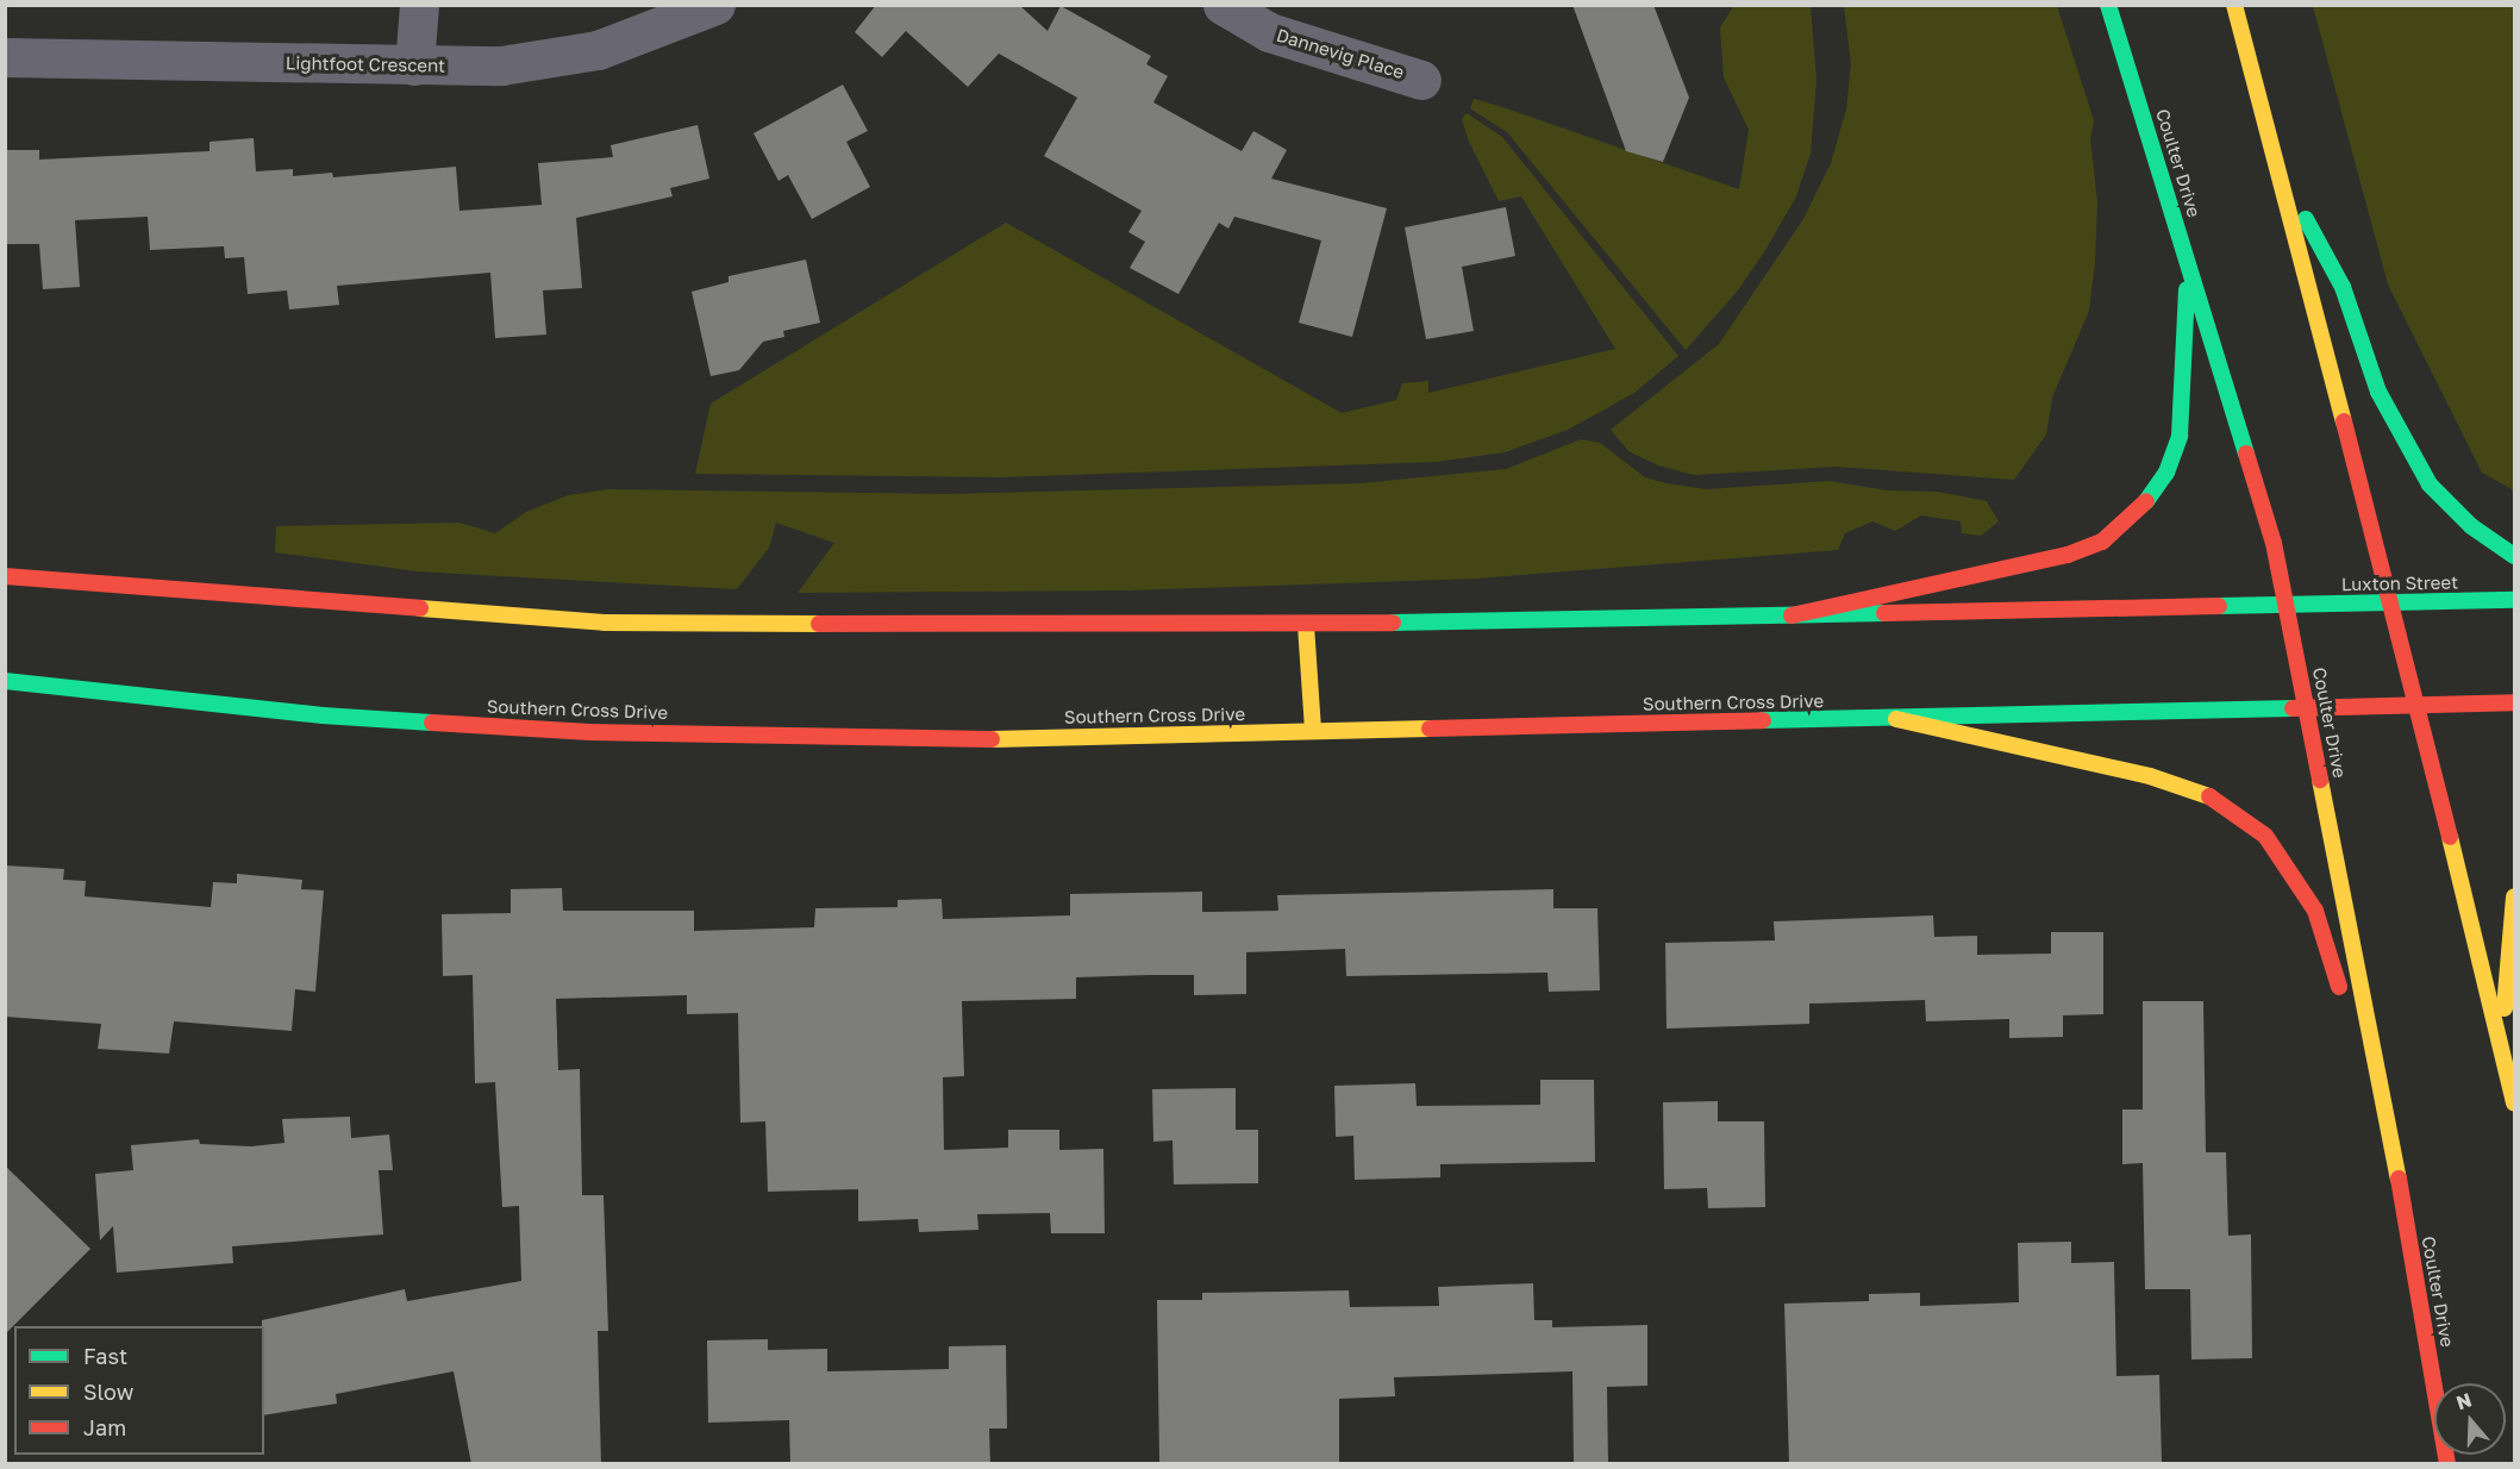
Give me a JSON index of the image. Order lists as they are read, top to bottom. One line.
{"streets":{"main road":["Coulter Drive","Luxton Street","Southern Cross Drive"],"street":["Dannevig Place","Lightfoot Crescent"]},"crossings":[["Coulter Drive","Luxton Street"],["Coulter Drive","Southern Cross Drive"]],"legend":["Fast","Slow","Jam"],"north":"top"}
